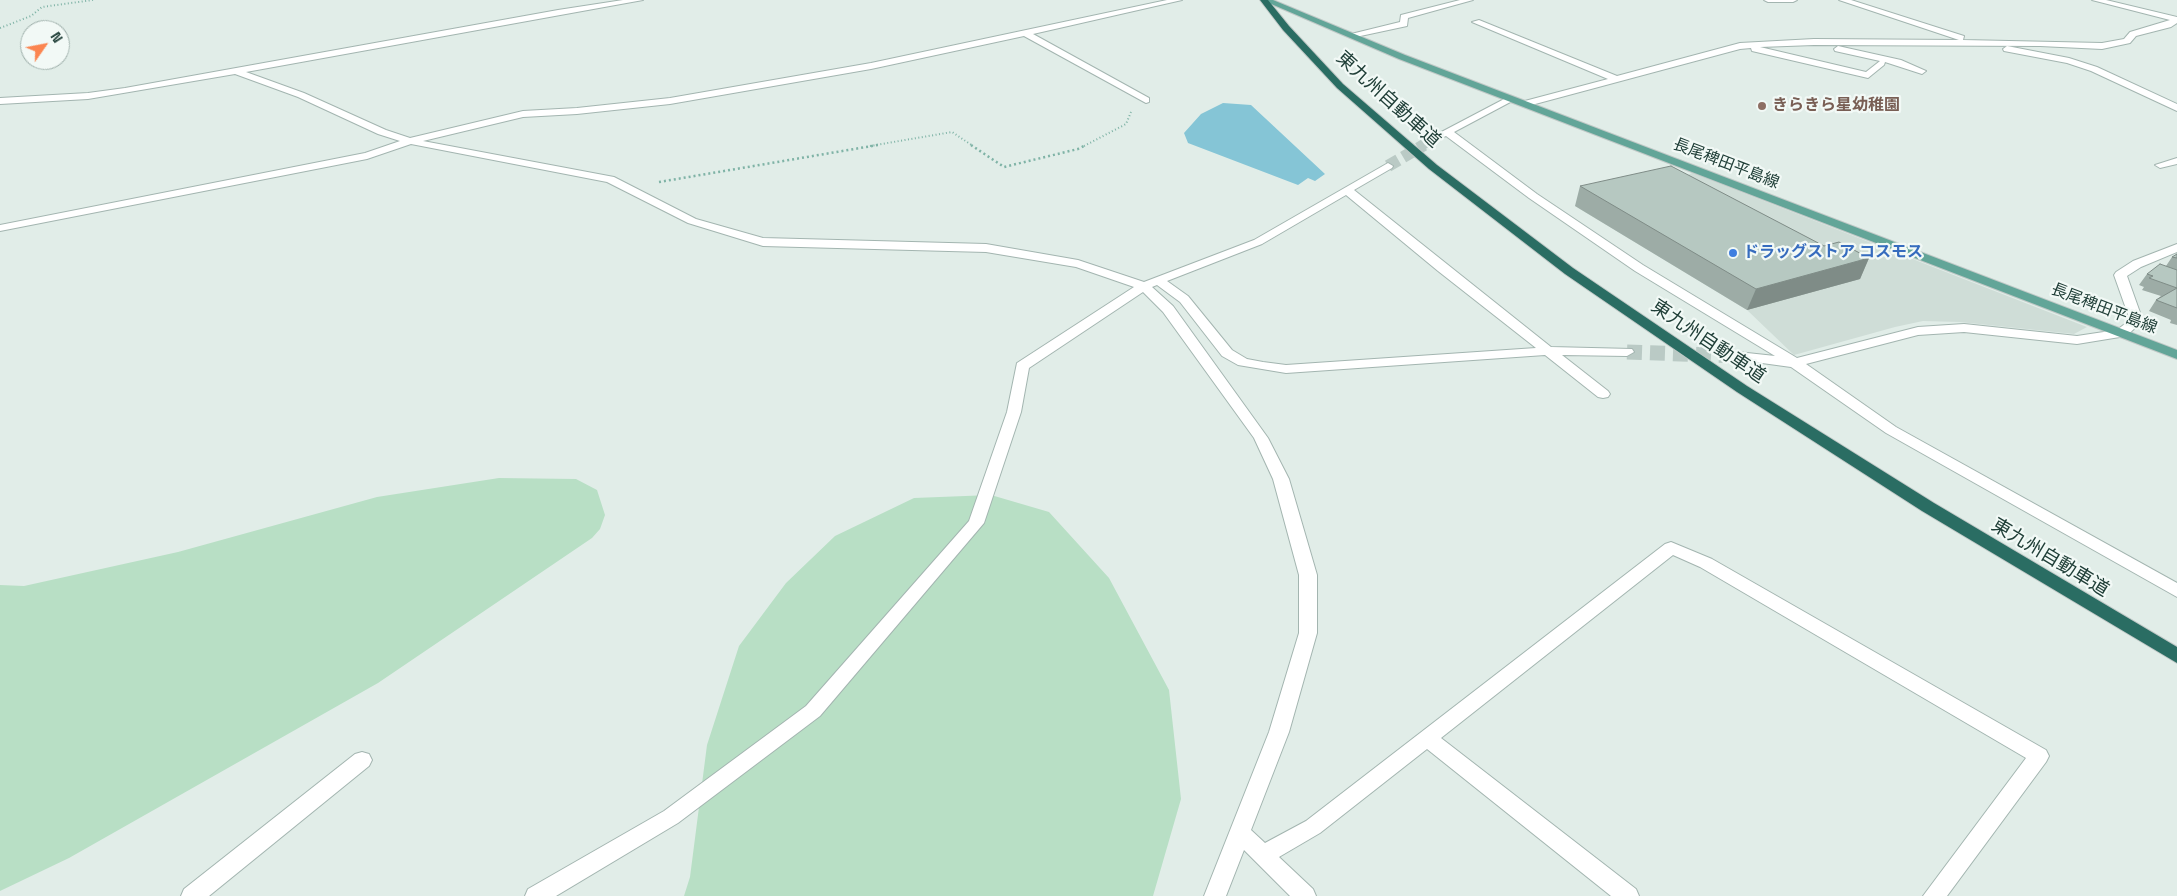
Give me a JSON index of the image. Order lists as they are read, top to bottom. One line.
{"streets":{"highway":["東九州自動車道"],"main road":["長尾稗田平島線"]},"crossings":[["東九州自動車道","長尾稗田平島線"]],"places":["きらきら星幼稚園","ドラッグストア コスモス"],"north":"top right"}
